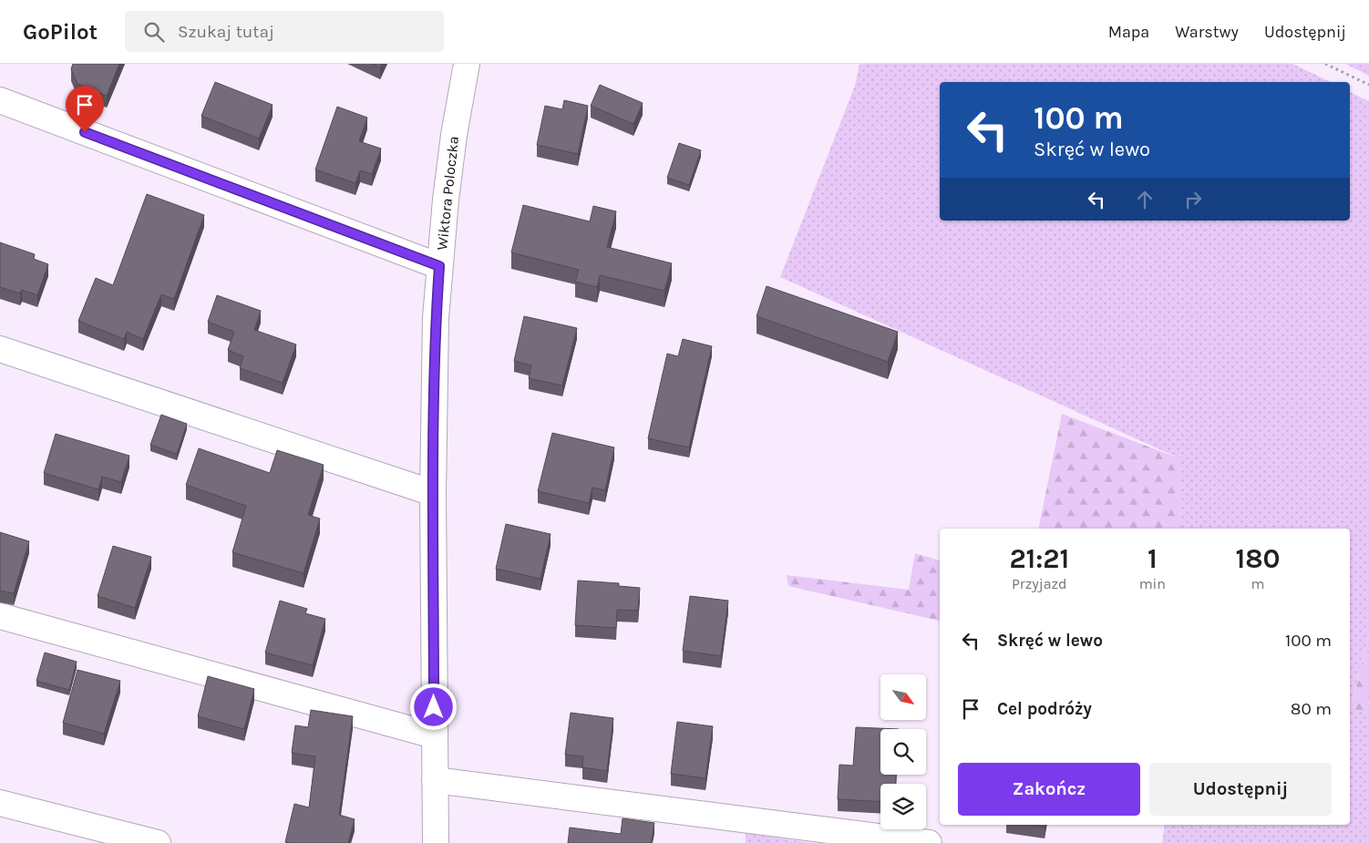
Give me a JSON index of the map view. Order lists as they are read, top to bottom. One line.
{"streets":{"street":["Wiktora Poloczka"]},"north":"bottom right","page":{"header":"GoPilot","search":"Szukaj tutaj","nav":["Mapa","Warstwy","Udostępnij"],"turn":["100 m","Skręć w lewo"],"eta":["21:21","Przyjazd","1","min","180","m"],"list":[{"name":"Skręć w lewo","value":"100 m"},{"name":"Cel podróży","value":"80 m"}],"buttons":["Zakończ","Udostępnij"]}}
